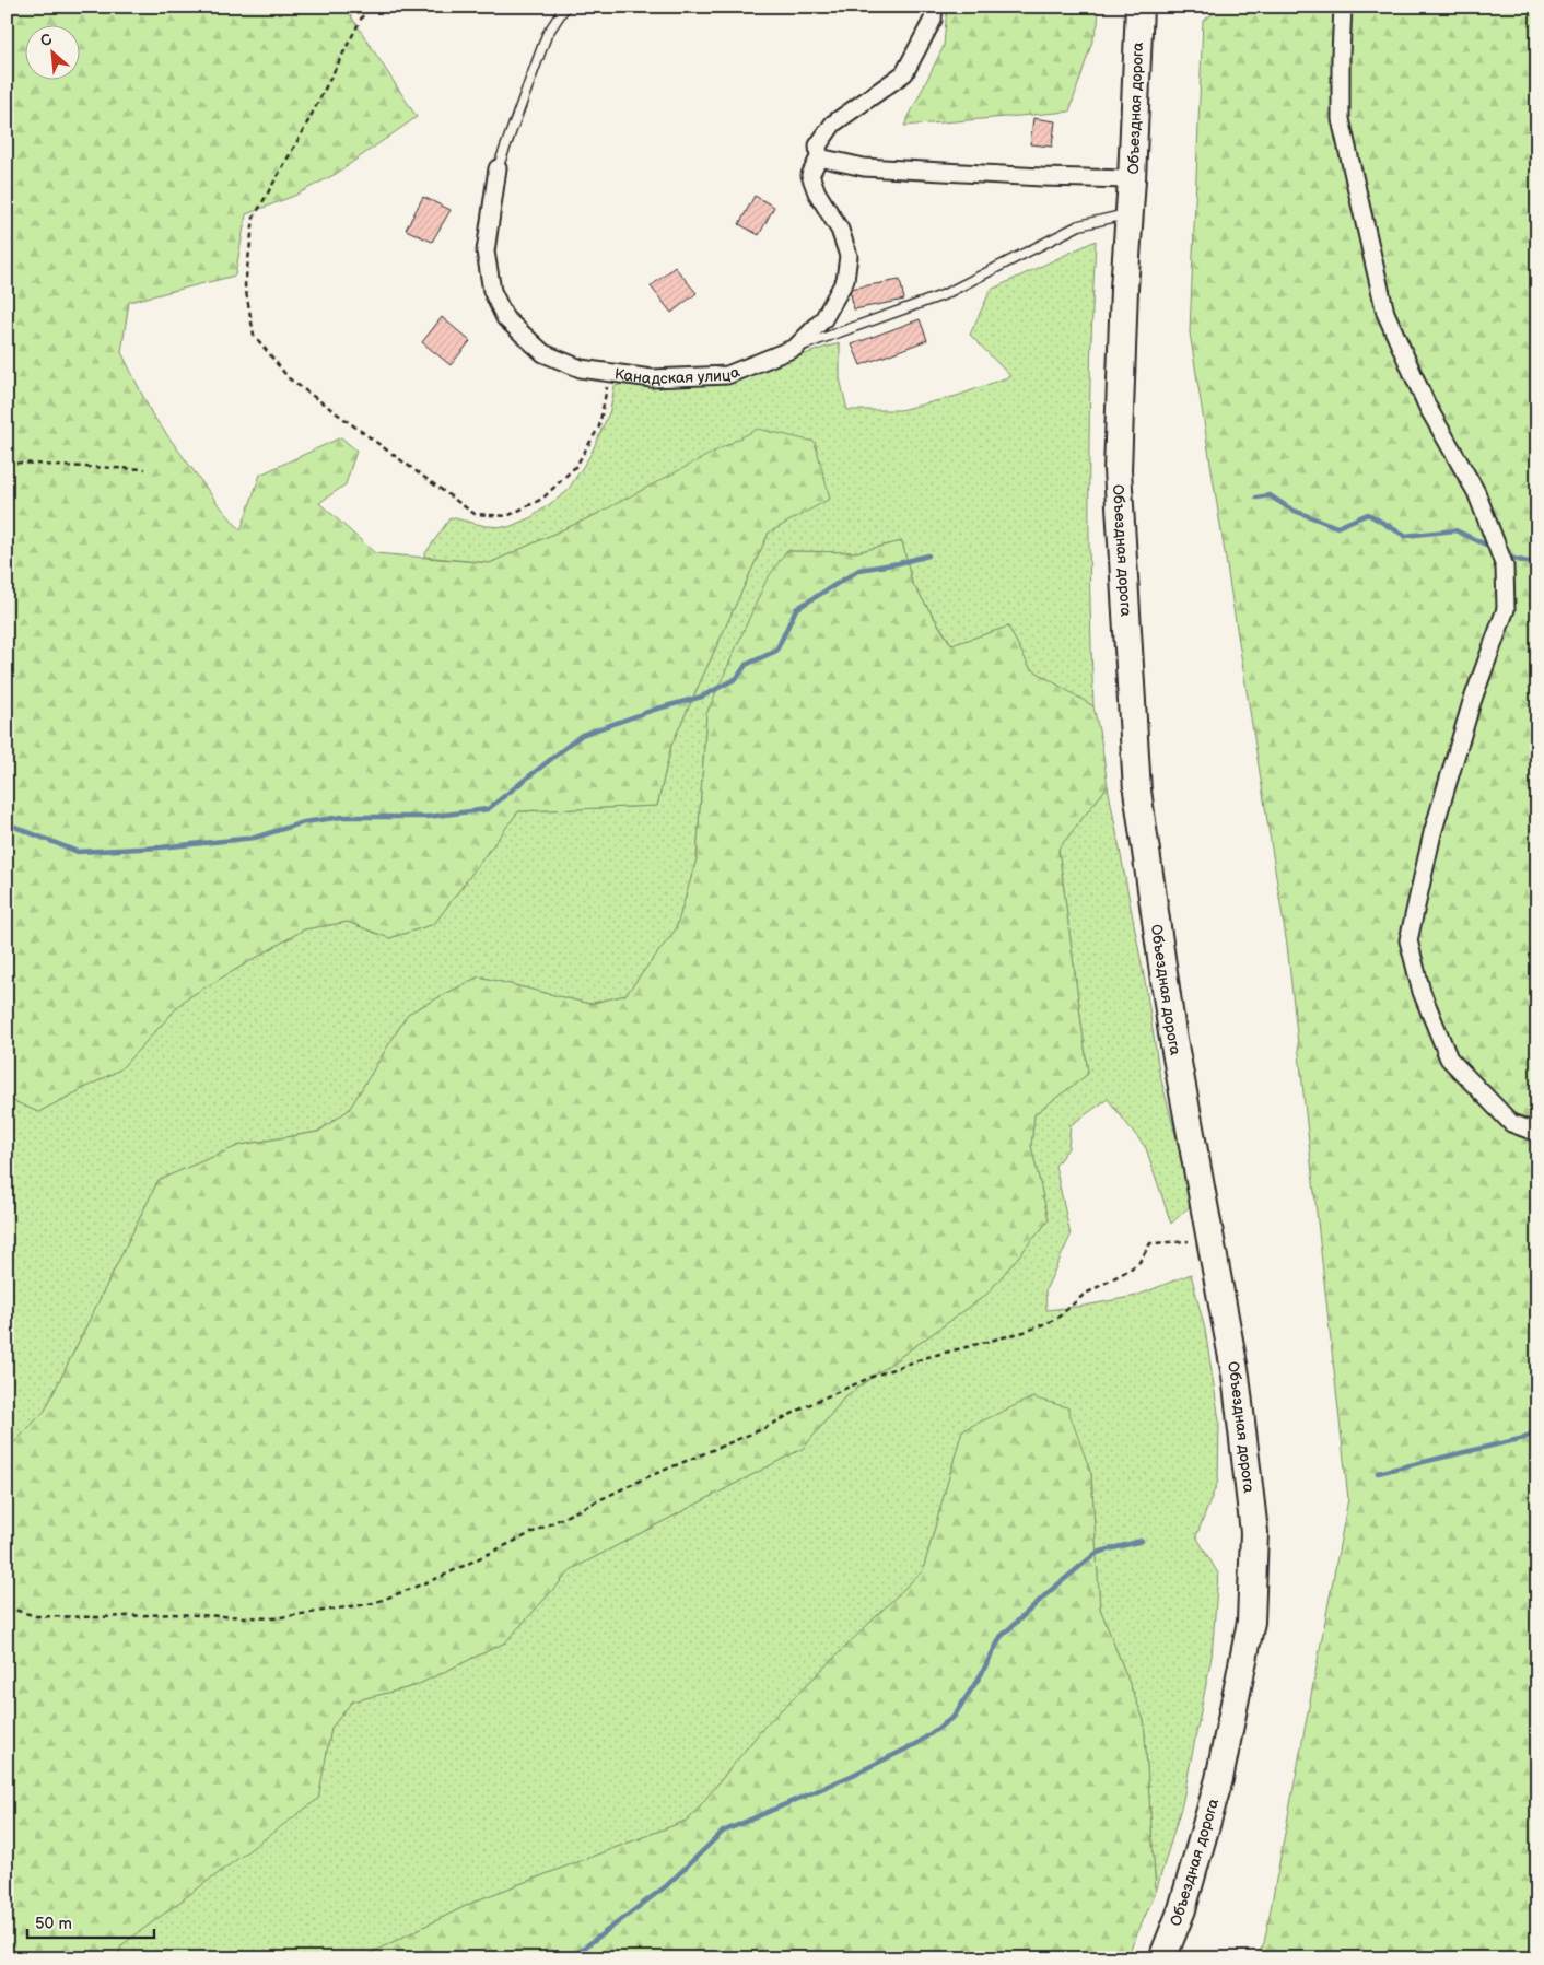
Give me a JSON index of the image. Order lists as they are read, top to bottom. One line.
{"streets":{"main road":["Объездная дорога"],"street":["Канадская улица"]},"scale_bar":"50 m","north":"top left"}
